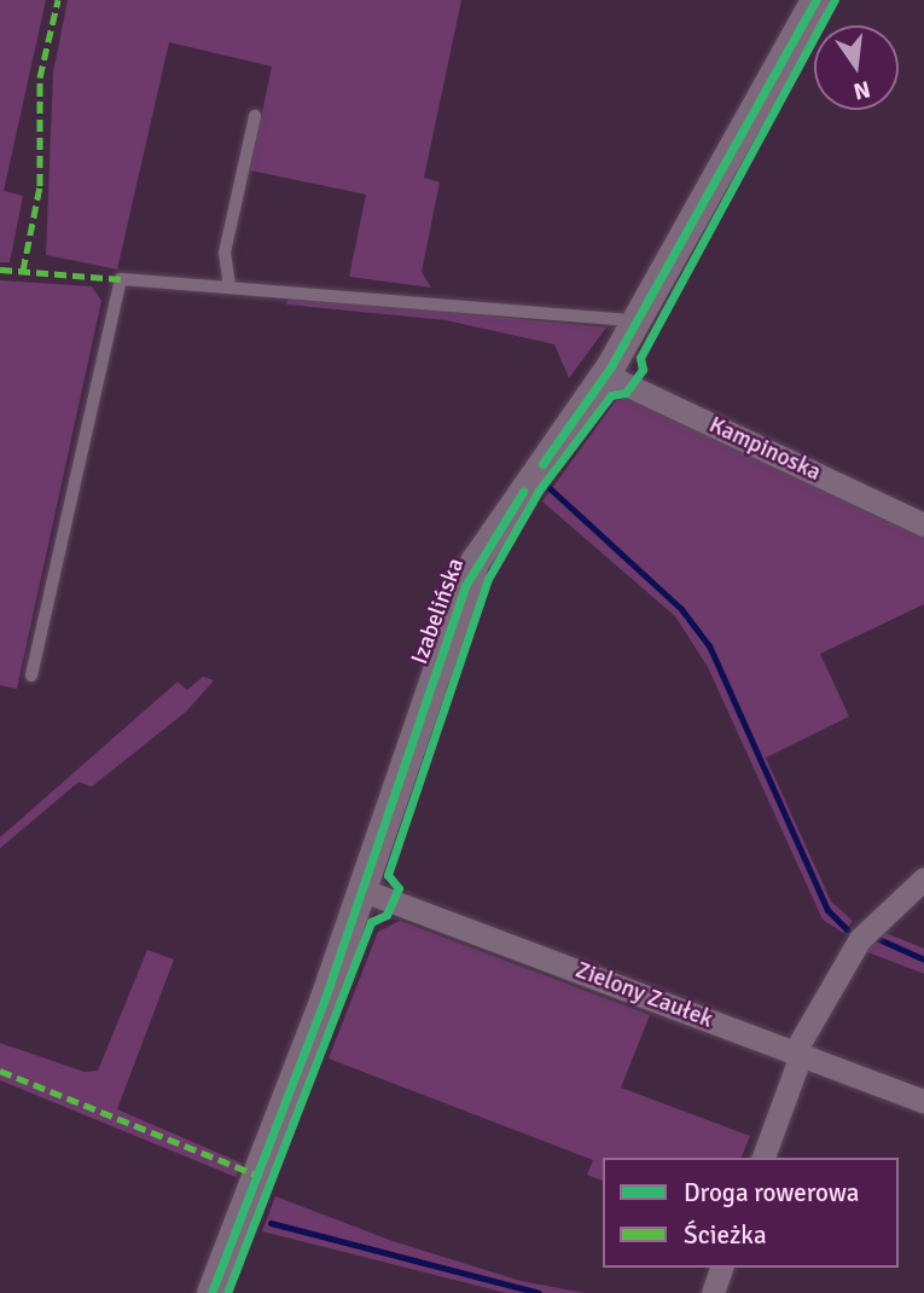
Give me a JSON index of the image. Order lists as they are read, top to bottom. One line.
{"streets":{"street":["Kampinoska","Izabelińska","Zielony Zaułek"]},"crossings":[["Kampinoska","Izabelińska"],["Izabelińska","Zielony Zaułek"]],"legend":["Droga rowerowa","Ścieżka"],"north":"bottom"}
